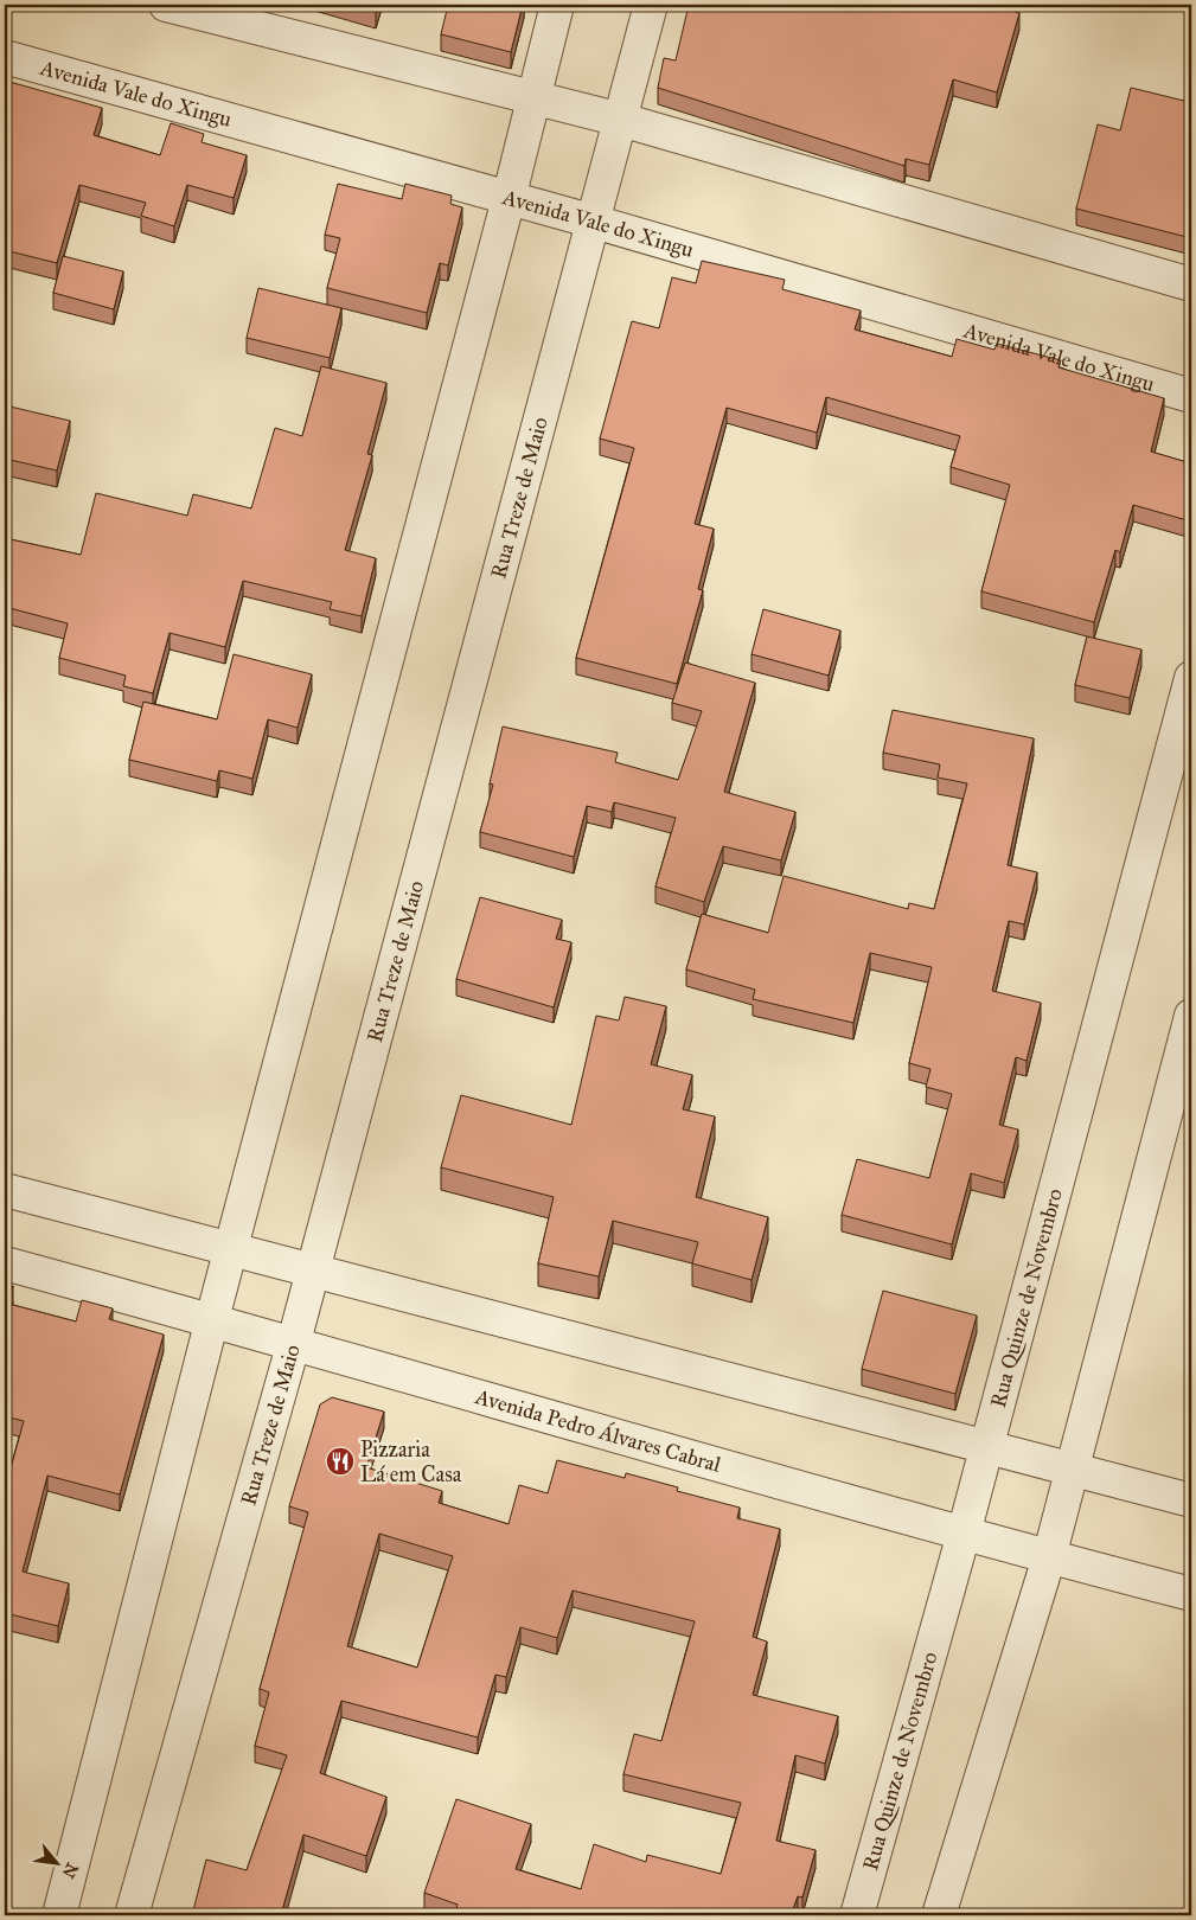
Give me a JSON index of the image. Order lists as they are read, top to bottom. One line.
{"streets":{"street":["Avenida Vale do Xingu","Rua Treze de Maio","Rua Quinze de Novembro","Avenida Pedro Álvares Cabral"]},"crossings":[["Avenida Vale do Xingu","Rua Treze de Maio"],["Rua Treze de Maio","Avenida Pedro Álvares Cabral"],["Rua Quinze de Novembro","Avenida Pedro Álvares Cabral"]],"places":{"restaurant":["Pizzaria Lá em Casa"]},"north":"bottom right"}
